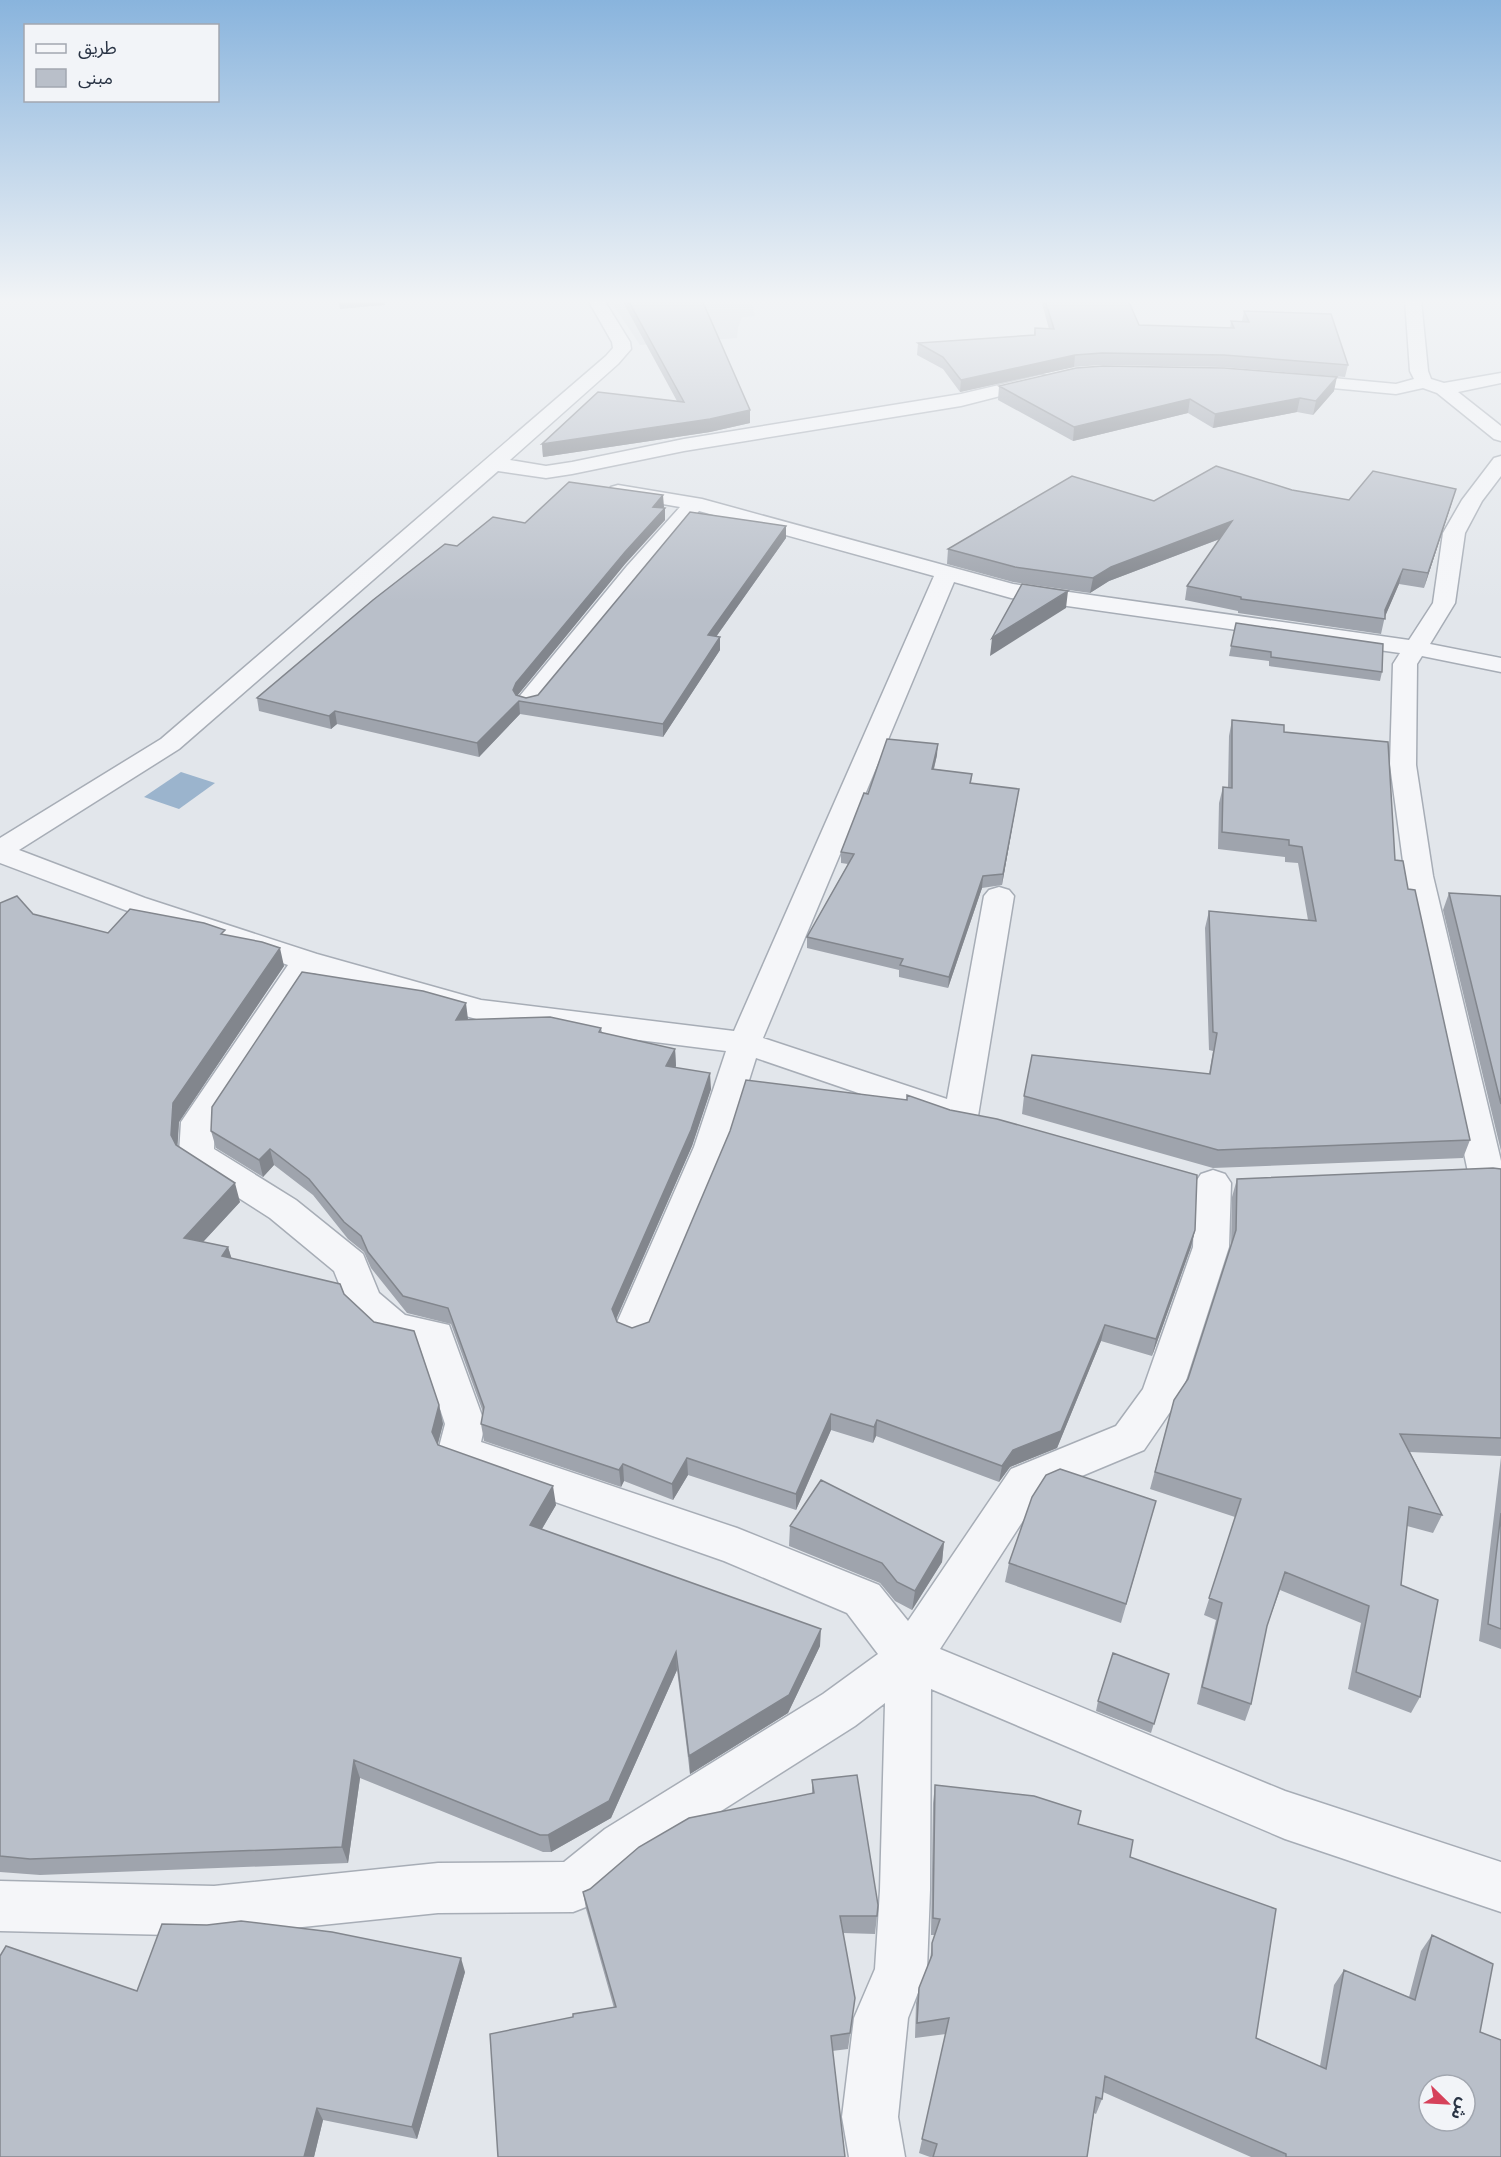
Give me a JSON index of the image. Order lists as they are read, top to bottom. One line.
{"legend":["طريق","مبنى"],"north":"bottom right"}
